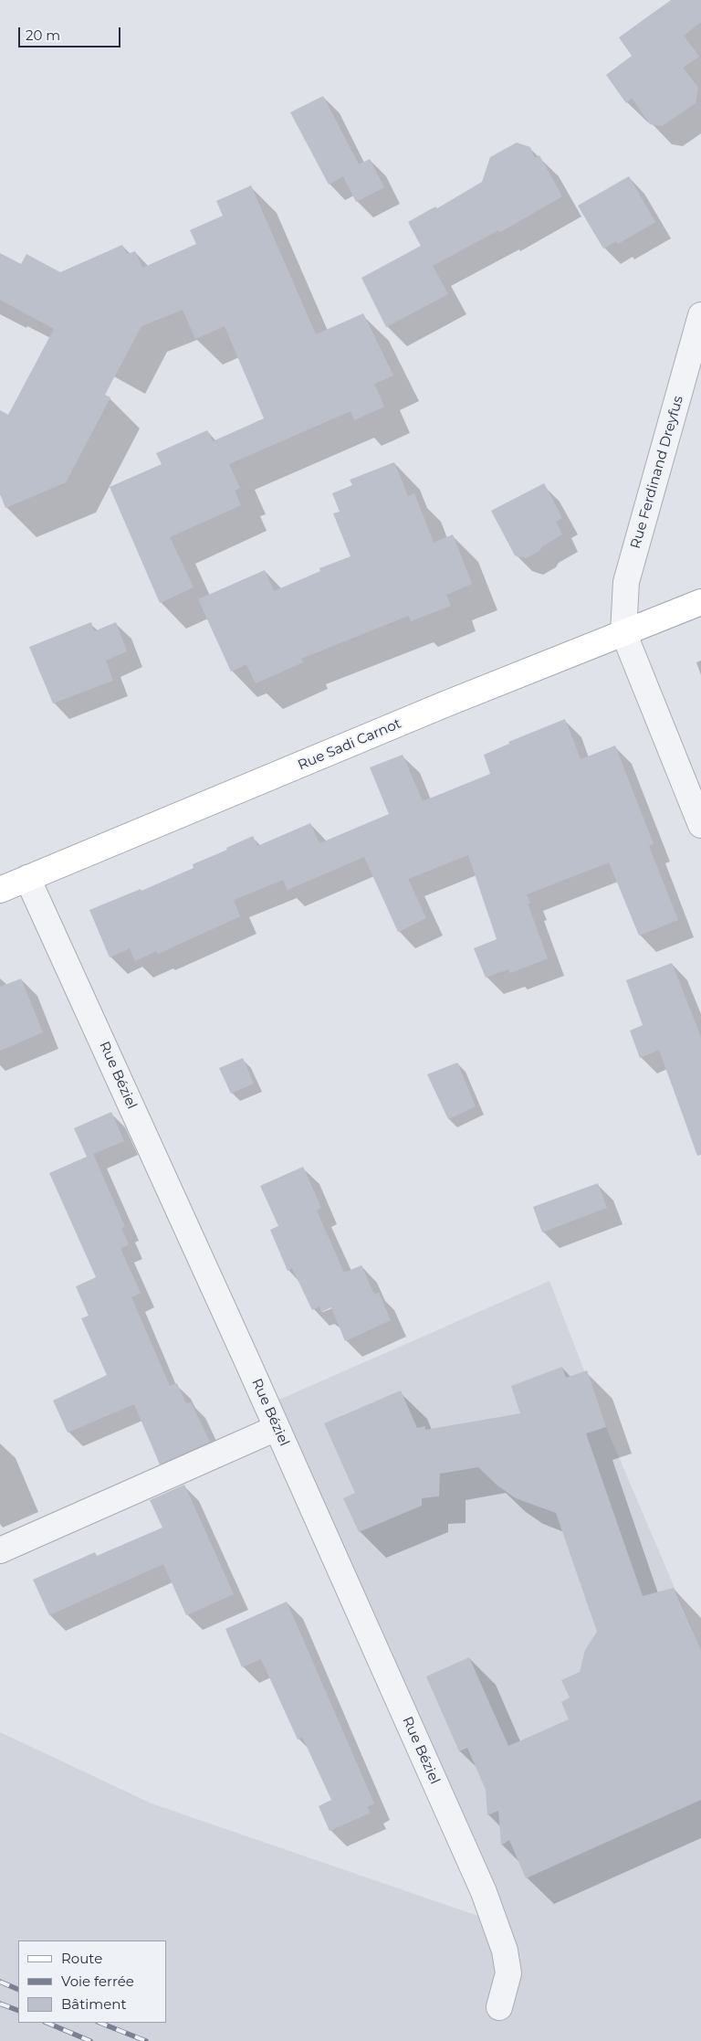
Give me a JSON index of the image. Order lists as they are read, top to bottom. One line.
{"streets":{"main road":["Rue Sadi Carnot"],"street":["Rue Ferdinand Dreyfus","Rue Béziel"]},"crossings":[["Rue Ferdinand Dreyfus","Rue Sadi Carnot"],["Rue Sadi Carnot","Rue Béziel"]],"legend":["Route","Voie ferrée","Bâtiment"],"scale_bar":"20 m"}
